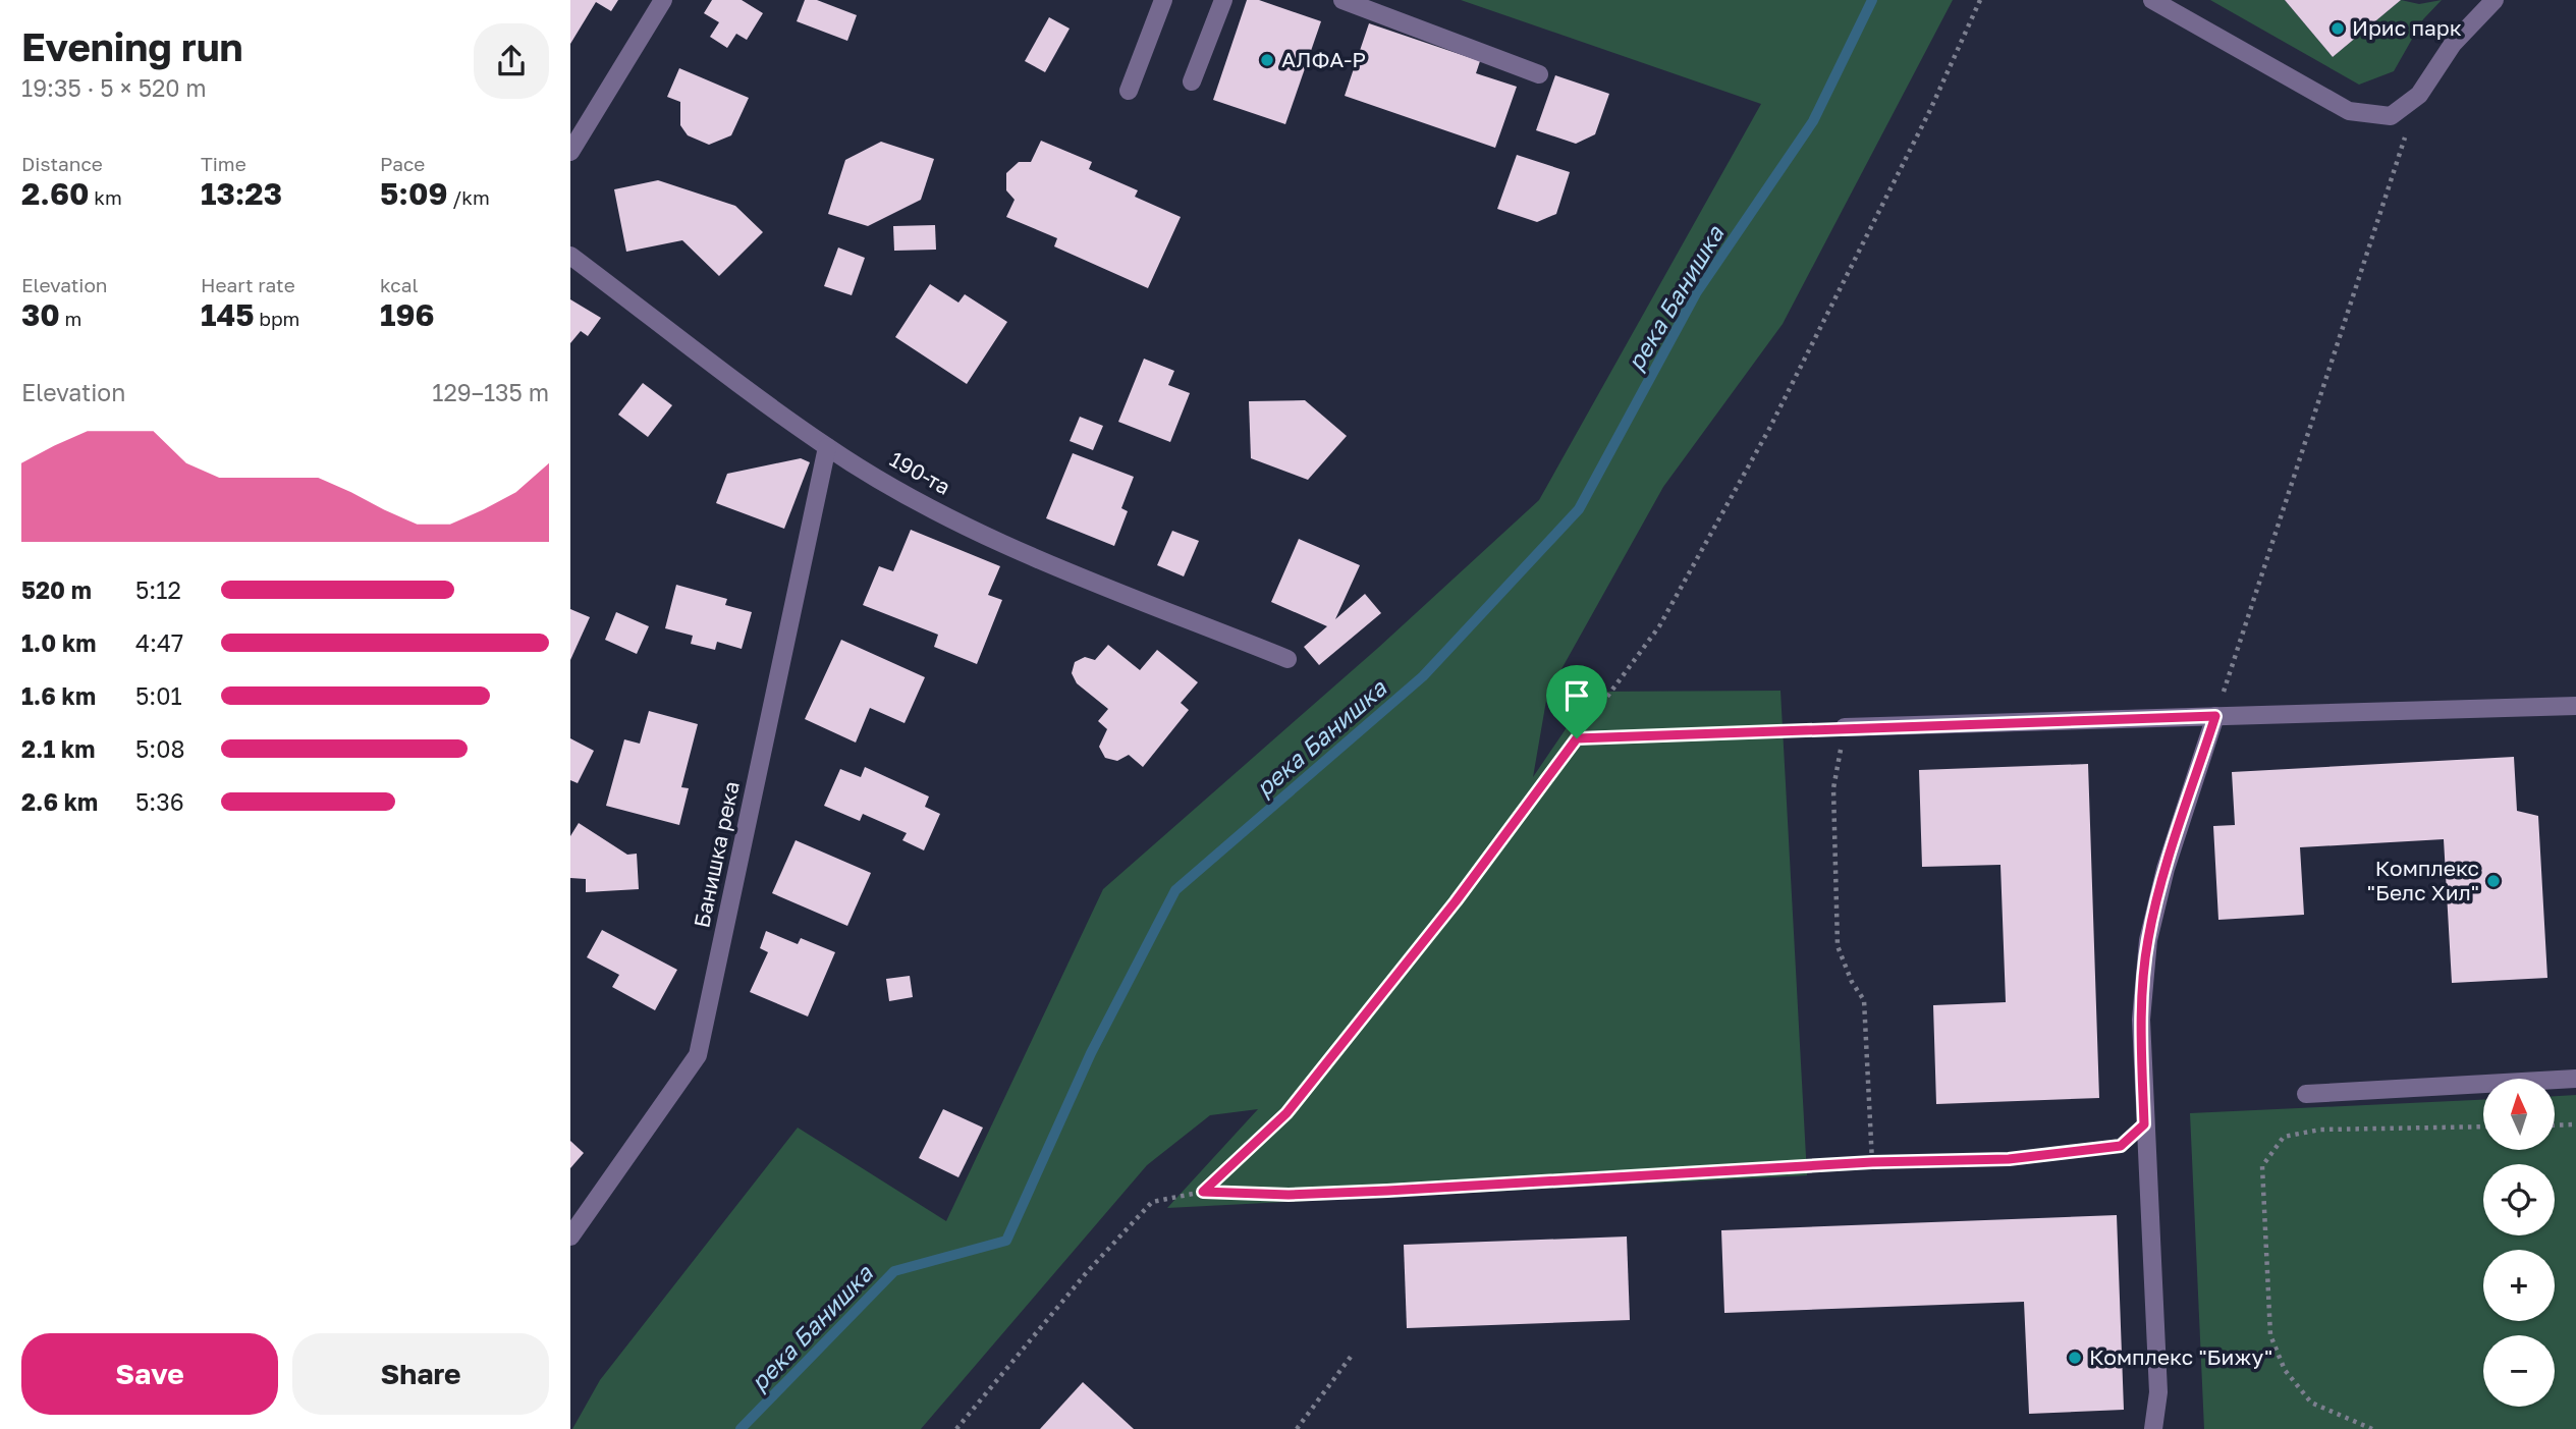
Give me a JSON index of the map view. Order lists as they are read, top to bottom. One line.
{"streets":{"street":["190-та","Банишка река"]},"crossings":[["190-та","Банишка река"]],"water":["река Банишка"],"places":["Ирис парк","АЛФА-Р","Комплекс \"Белс Хил\"","Комплекс \"Бижу\""],"north":"top","page":{"heading":["Evening run","19:35 · 5 × 520 m"],"stats":[["Distance","2.60 km"],["Time","13:23"],["Pace","5:09 /km"],["Elevation","30 m"],["Heart rate","145 bpm"],["kcal","196"]],"chart":["Elevation","129–135 m"],"list":[{"name":"520 m","note":"5:12"},{"name":"1.0 km","note":"4:47"},{"name":"1.6 km","note":"5:01"},{"name":"2.1 km","note":"5:08"},{"name":"2.6 km","note":"5:36"}],"map_buttons":["+","−"],"buttons":["Save","Share"]}}
